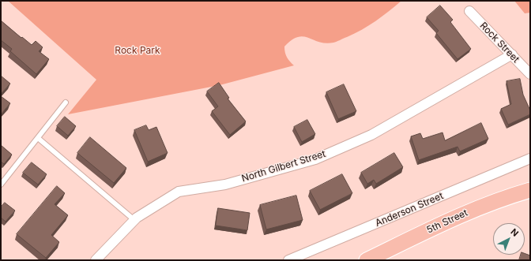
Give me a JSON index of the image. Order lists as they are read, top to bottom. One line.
{"streets":{"main road":["5th Street"],"street":["Rock Street","North Gilbert Street","Anderson Street"]},"crossings":[["Rock Street","North Gilbert Street"]],"parks":["Rock Park"],"north":"top right"}
